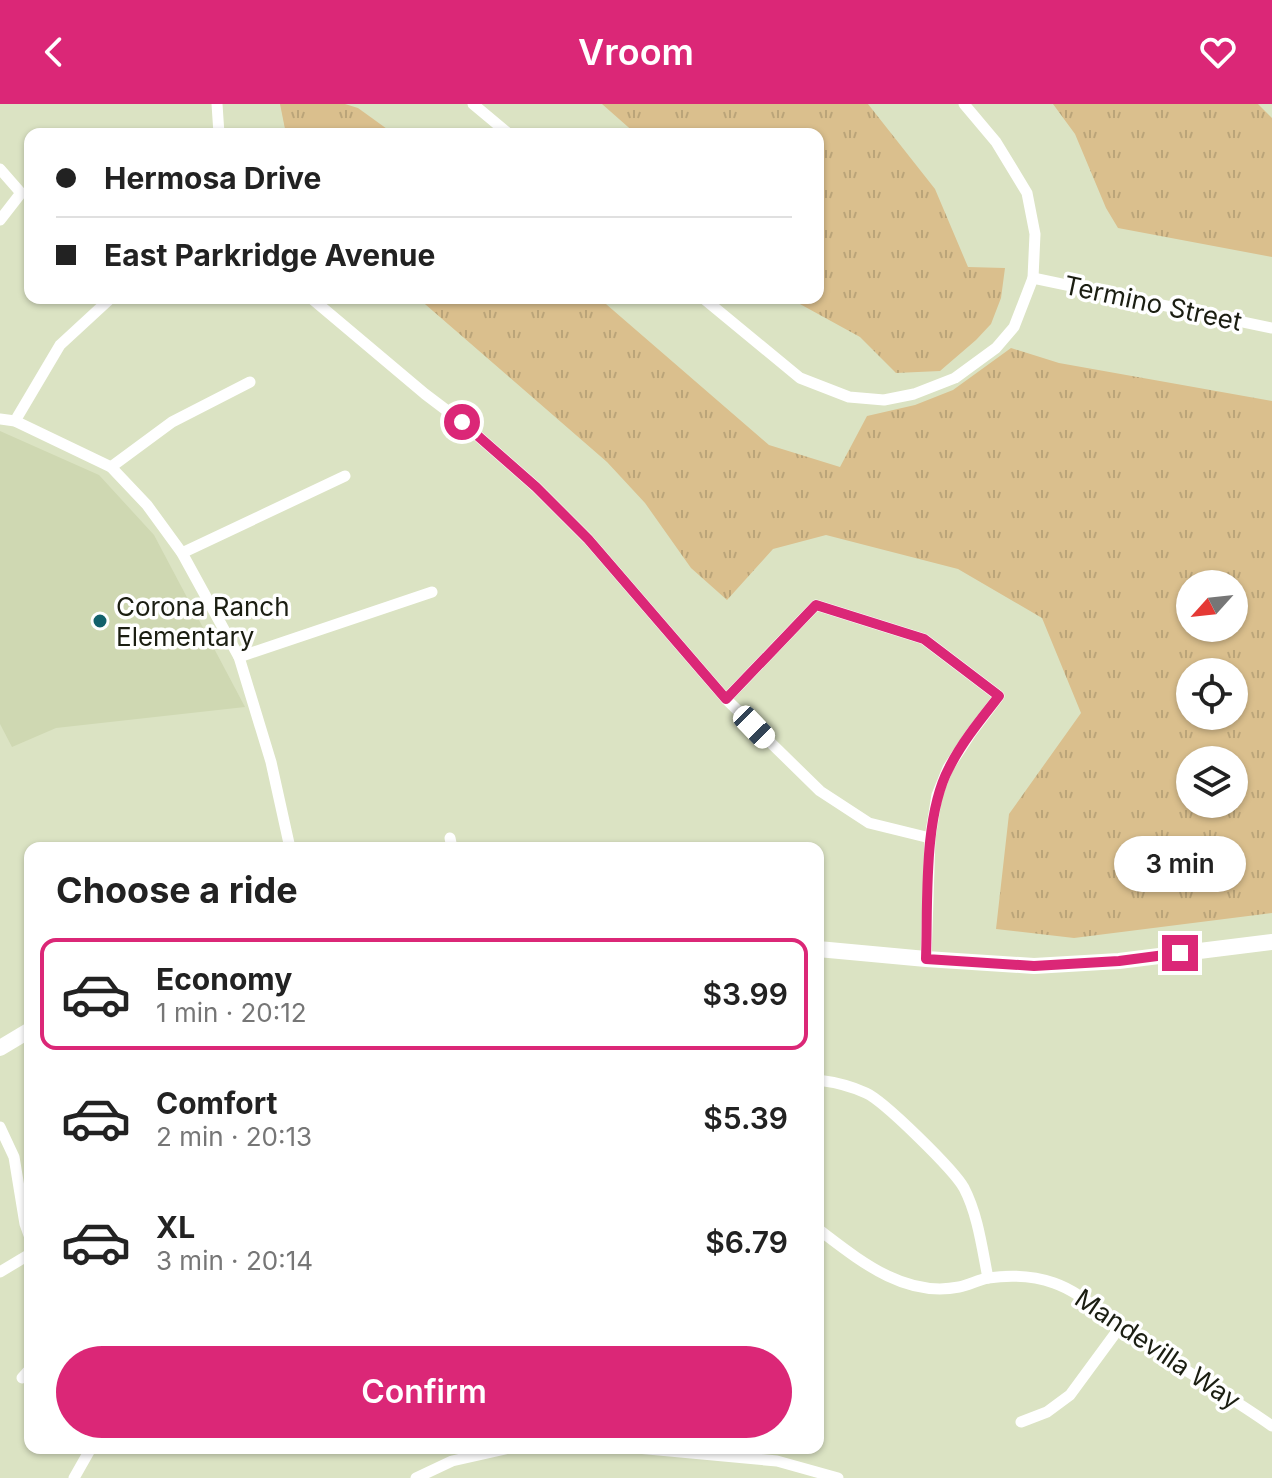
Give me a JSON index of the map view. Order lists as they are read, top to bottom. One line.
{"streets":{"street":["Termino Street","Mandevilla Way"]},"places":["Corona Ranch Elementary"],"north":"bottom left","page":{"header":"Vroom","banner":["Hermosa Drive","East Parkridge Avenue"],"bubble":"3 min","heading":"Choose a ride","list":[{"name":"Economy","note":"1 min · 20:12","value":"$3.99"},{"name":"Comfort","note":"2 min · 20:13","value":"$5.39"},{"name":"XL","note":"3 min · 20:14","value":"$6.79"}],"buttons":"Confirm"}}
